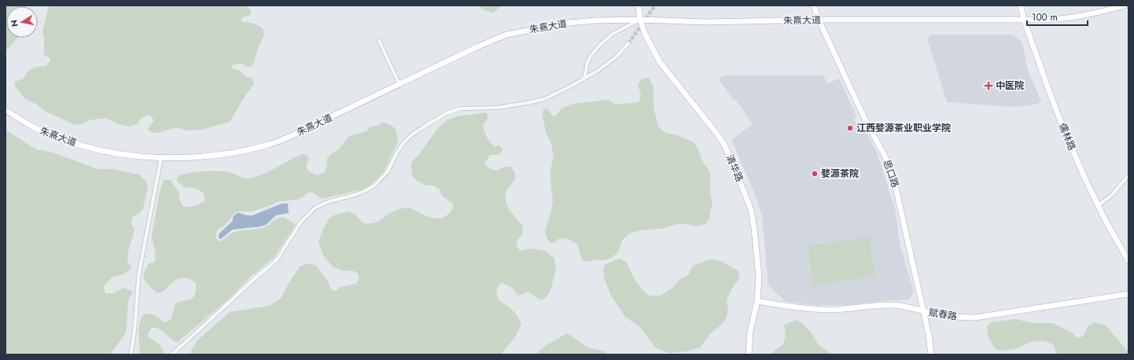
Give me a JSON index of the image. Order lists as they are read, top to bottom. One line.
{"streets":{"main road":["朱熹大道","儒林路","清华路","思口路","赋春路"]},"crossings":[["朱熹大道","儒林路"],["朱熹大道","清华路"],["朱熹大道","思口路"],["清华路","赋春路"],["思口路","赋春路"]],"places":{"health":["中医院"],"other":["江西婺源茶业职业学院","婺源茶院"]},"scale_bar":"100 m","north":"left"}
